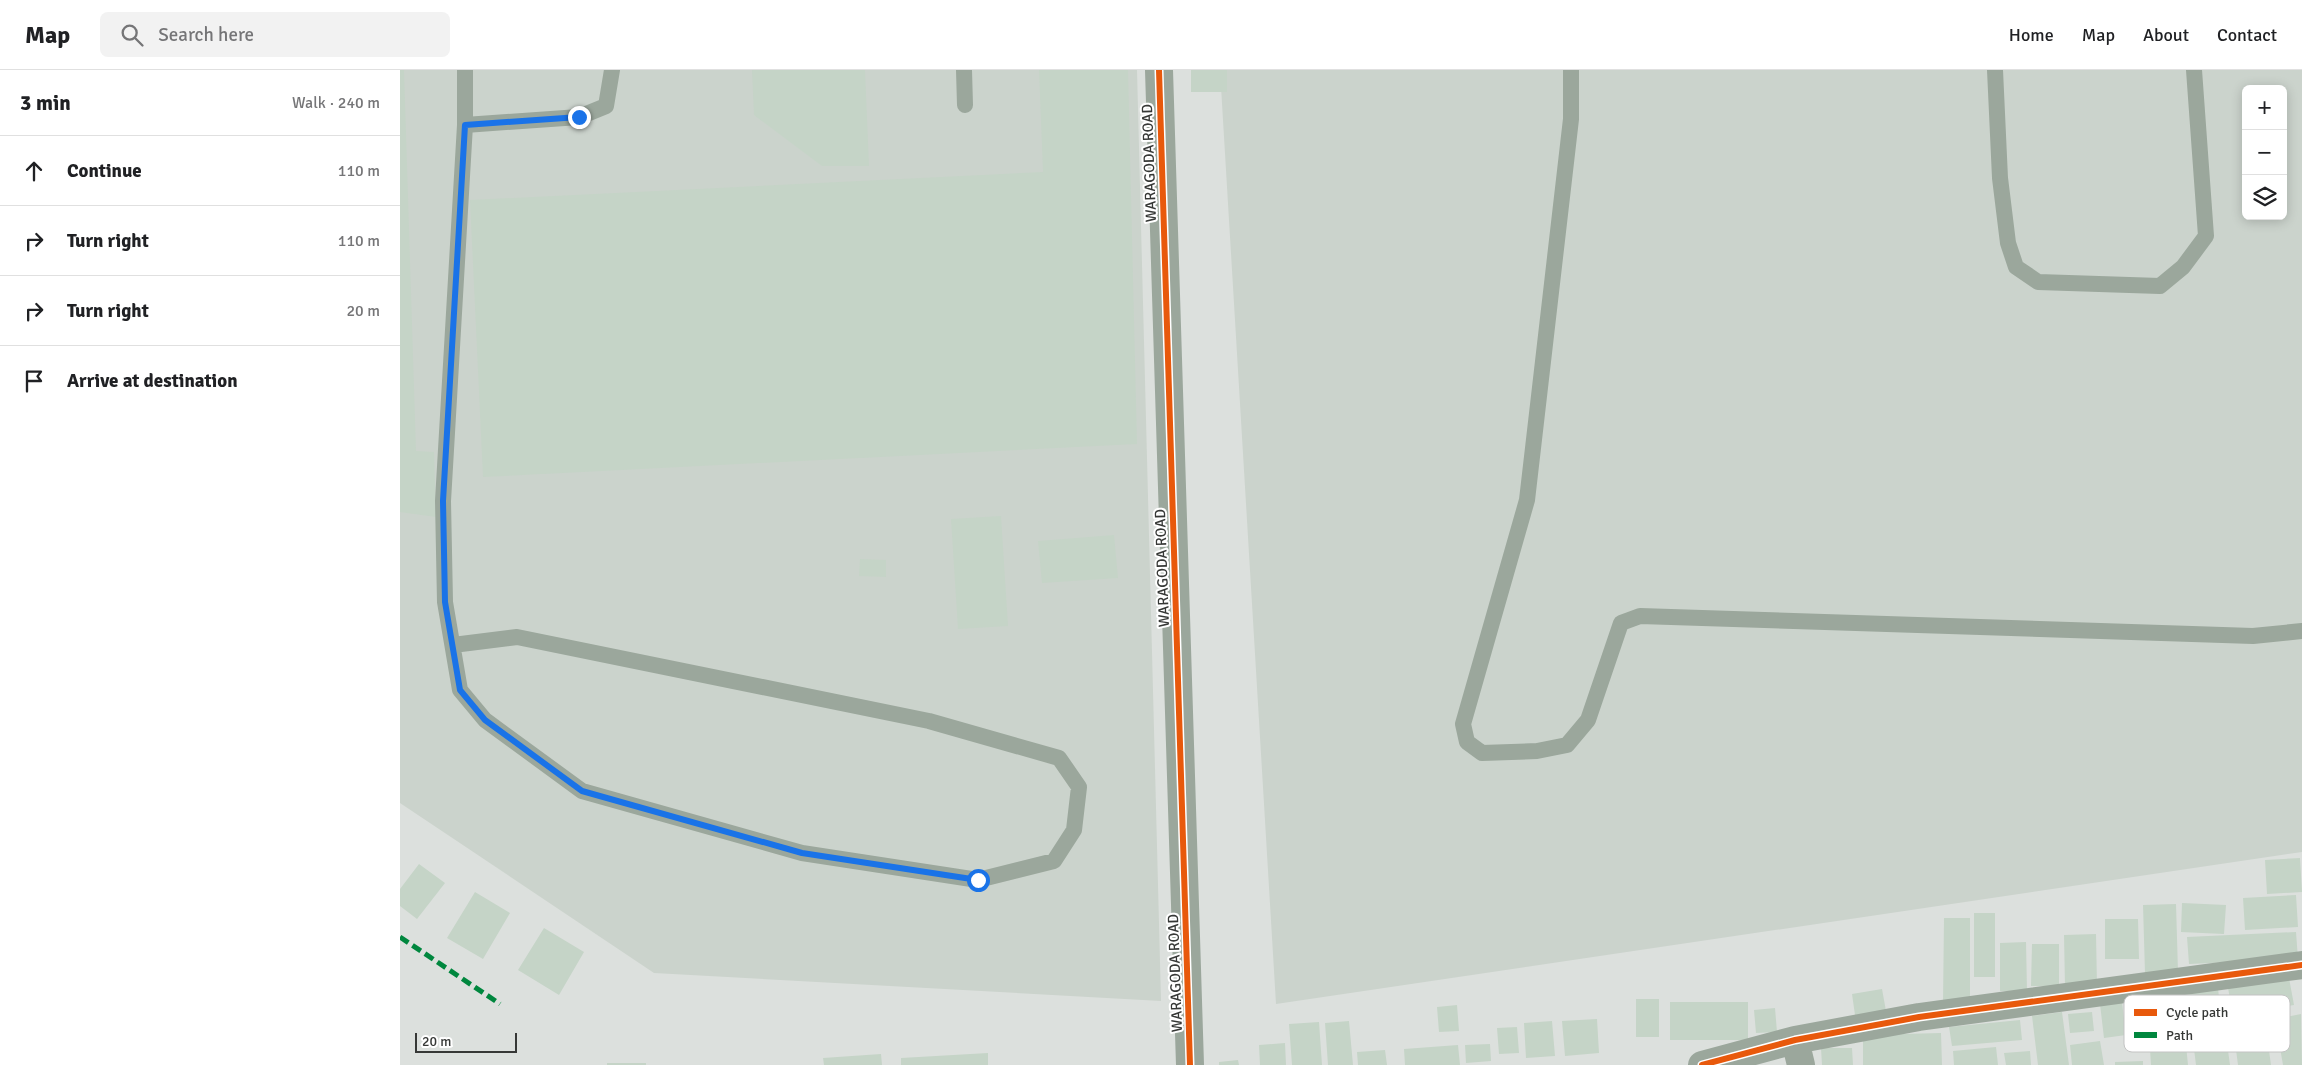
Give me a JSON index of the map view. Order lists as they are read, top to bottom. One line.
{"streets":{"street":["WARAGODA ROAD"]},"legend":["Cycle path","Path"],"scale_bar":"20 m","page":{"header":"Map","search":"Search here","nav":["Home","Map","About","Contact"],"heading":["3 min","Walk · 240 m"],"map_buttons":["+","−"],"list":[["Continue","110 m"],["Turn right","110 m"],["Turn right","20 m"],"Arrive at destination"],"scale":"20 m"}}
